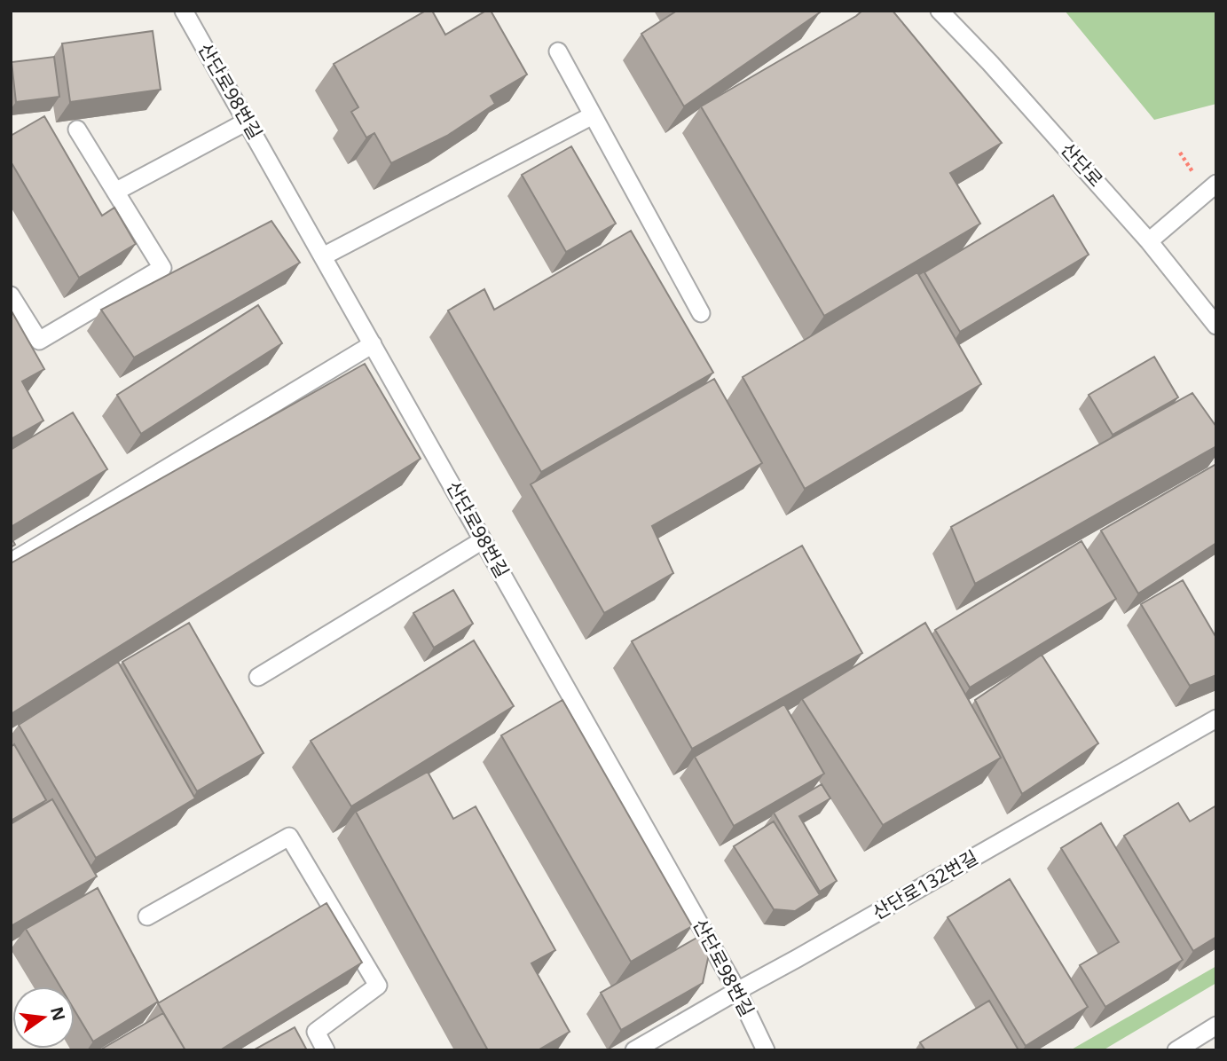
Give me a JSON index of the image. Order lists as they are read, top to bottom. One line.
{"streets":{"lane":["산단로98번길","산단로","산단로132번길"]},"crossings":[["산단로98번길","산단로132번길"]],"north":"right"}
